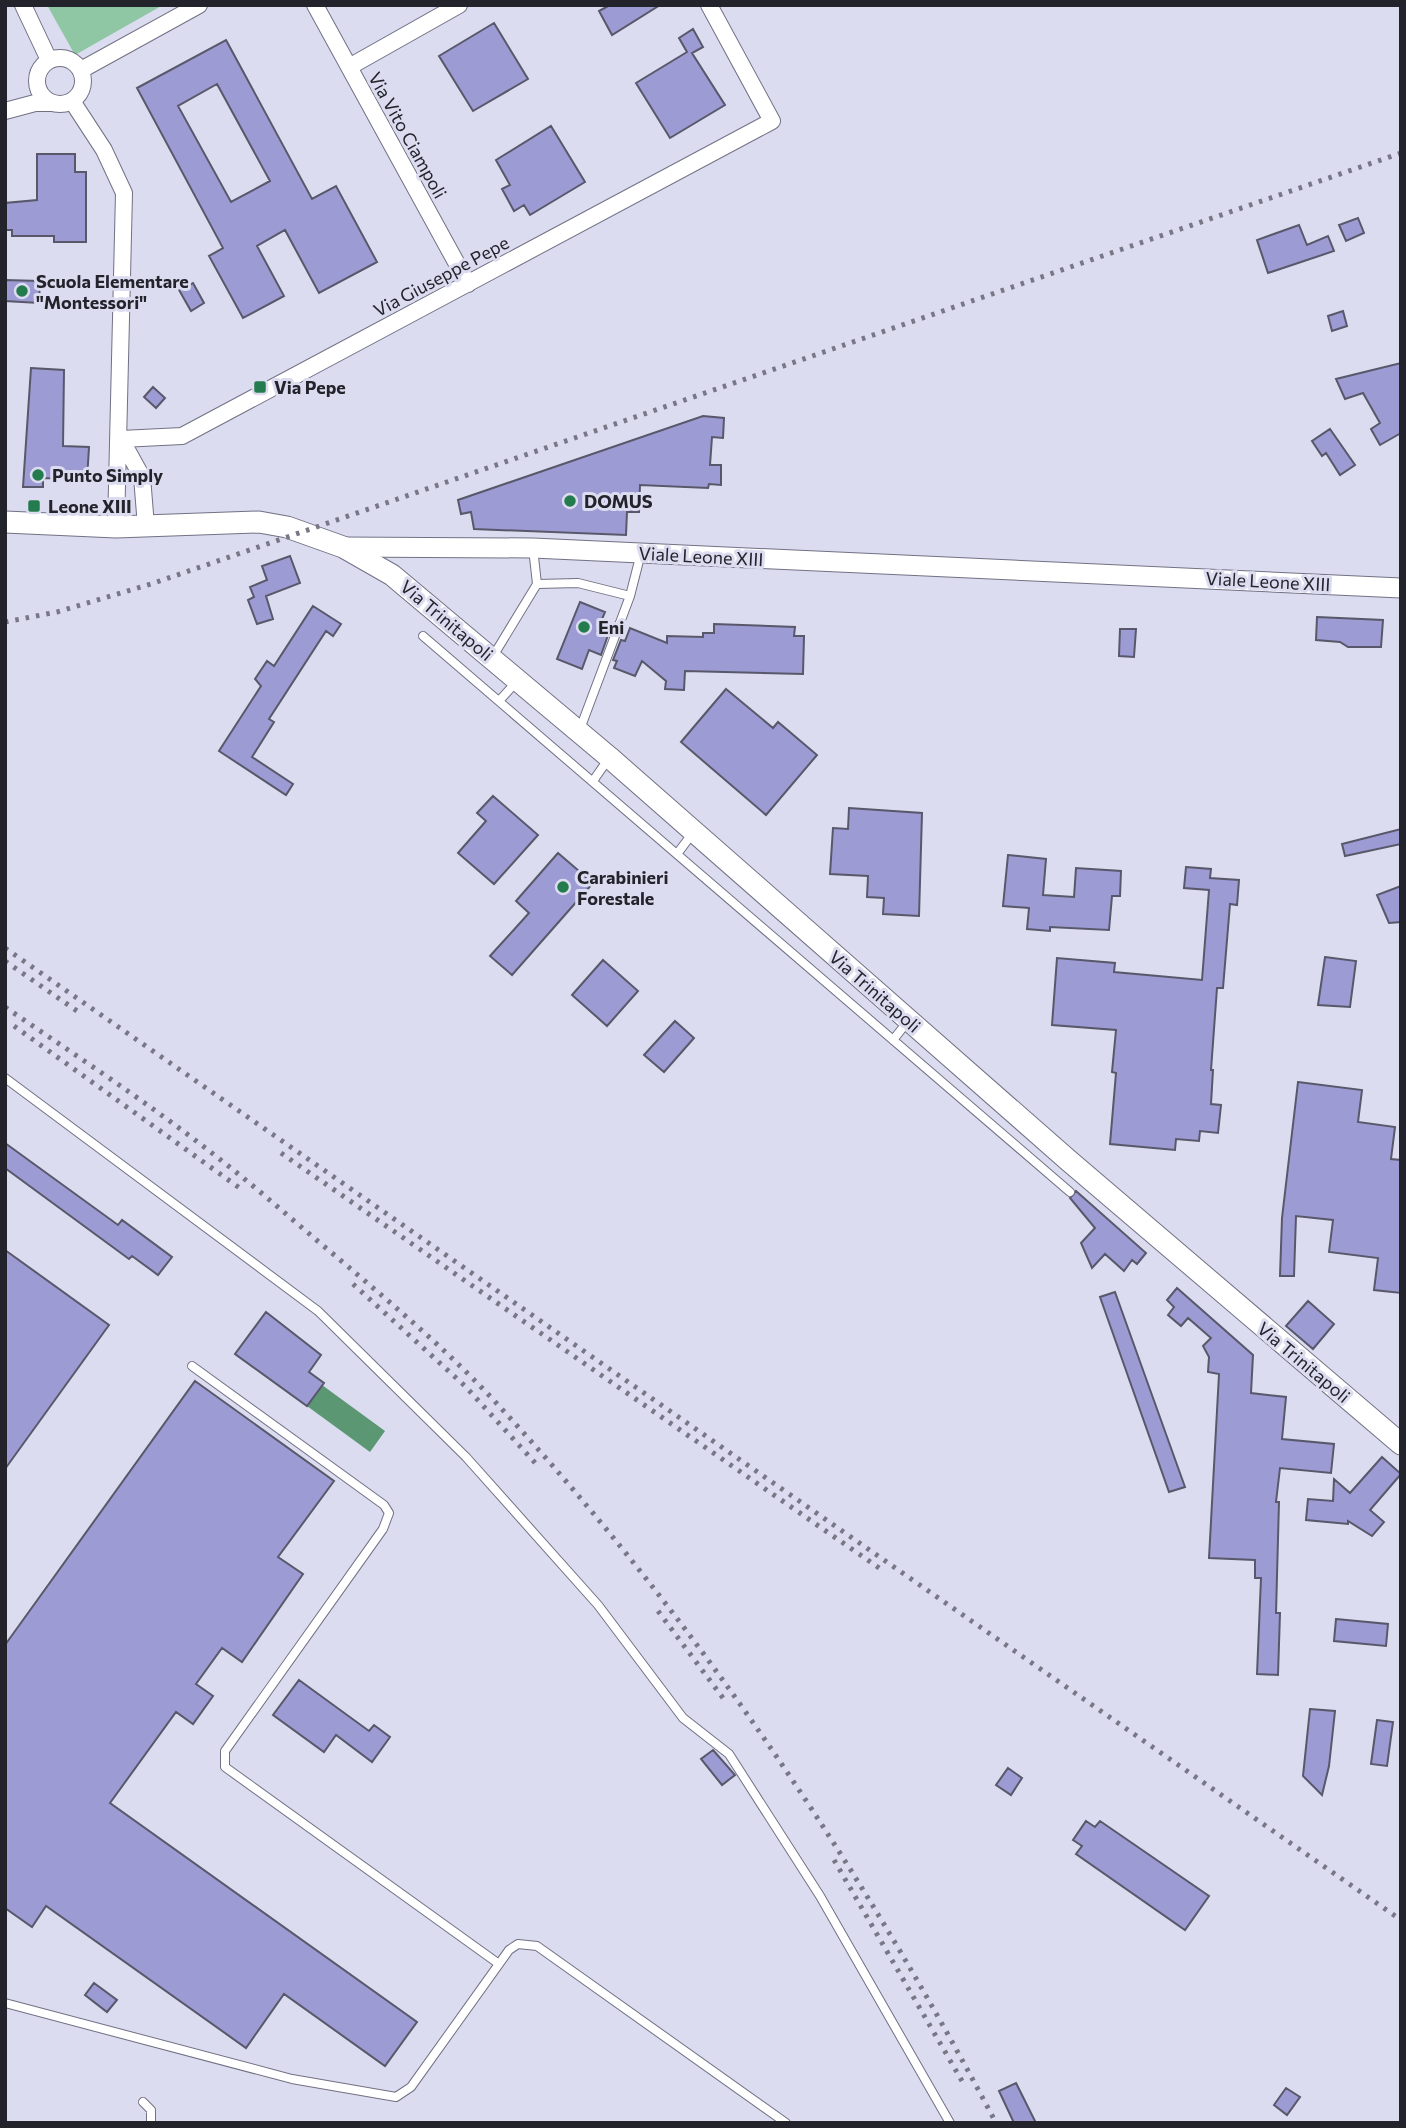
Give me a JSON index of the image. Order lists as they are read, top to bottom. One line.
{"streets":{"main road":["Viale Leone XIII","Via Trinitapoli"],"street":["Via Vito Ciampoli","Via Giuseppe Pepe"]},"crossings":[["Via Vito Ciampoli","Via Giuseppe Pepe"],["Viale Leone XIII","Via Trinitapoli"]],"places":{"other":["Scuola Elementare \"Montessori\"","Punto Simply","DOMUS","Eni","Carabinieri Forestale"],"transit":["Via Pepe","Leone XIII"]}}
